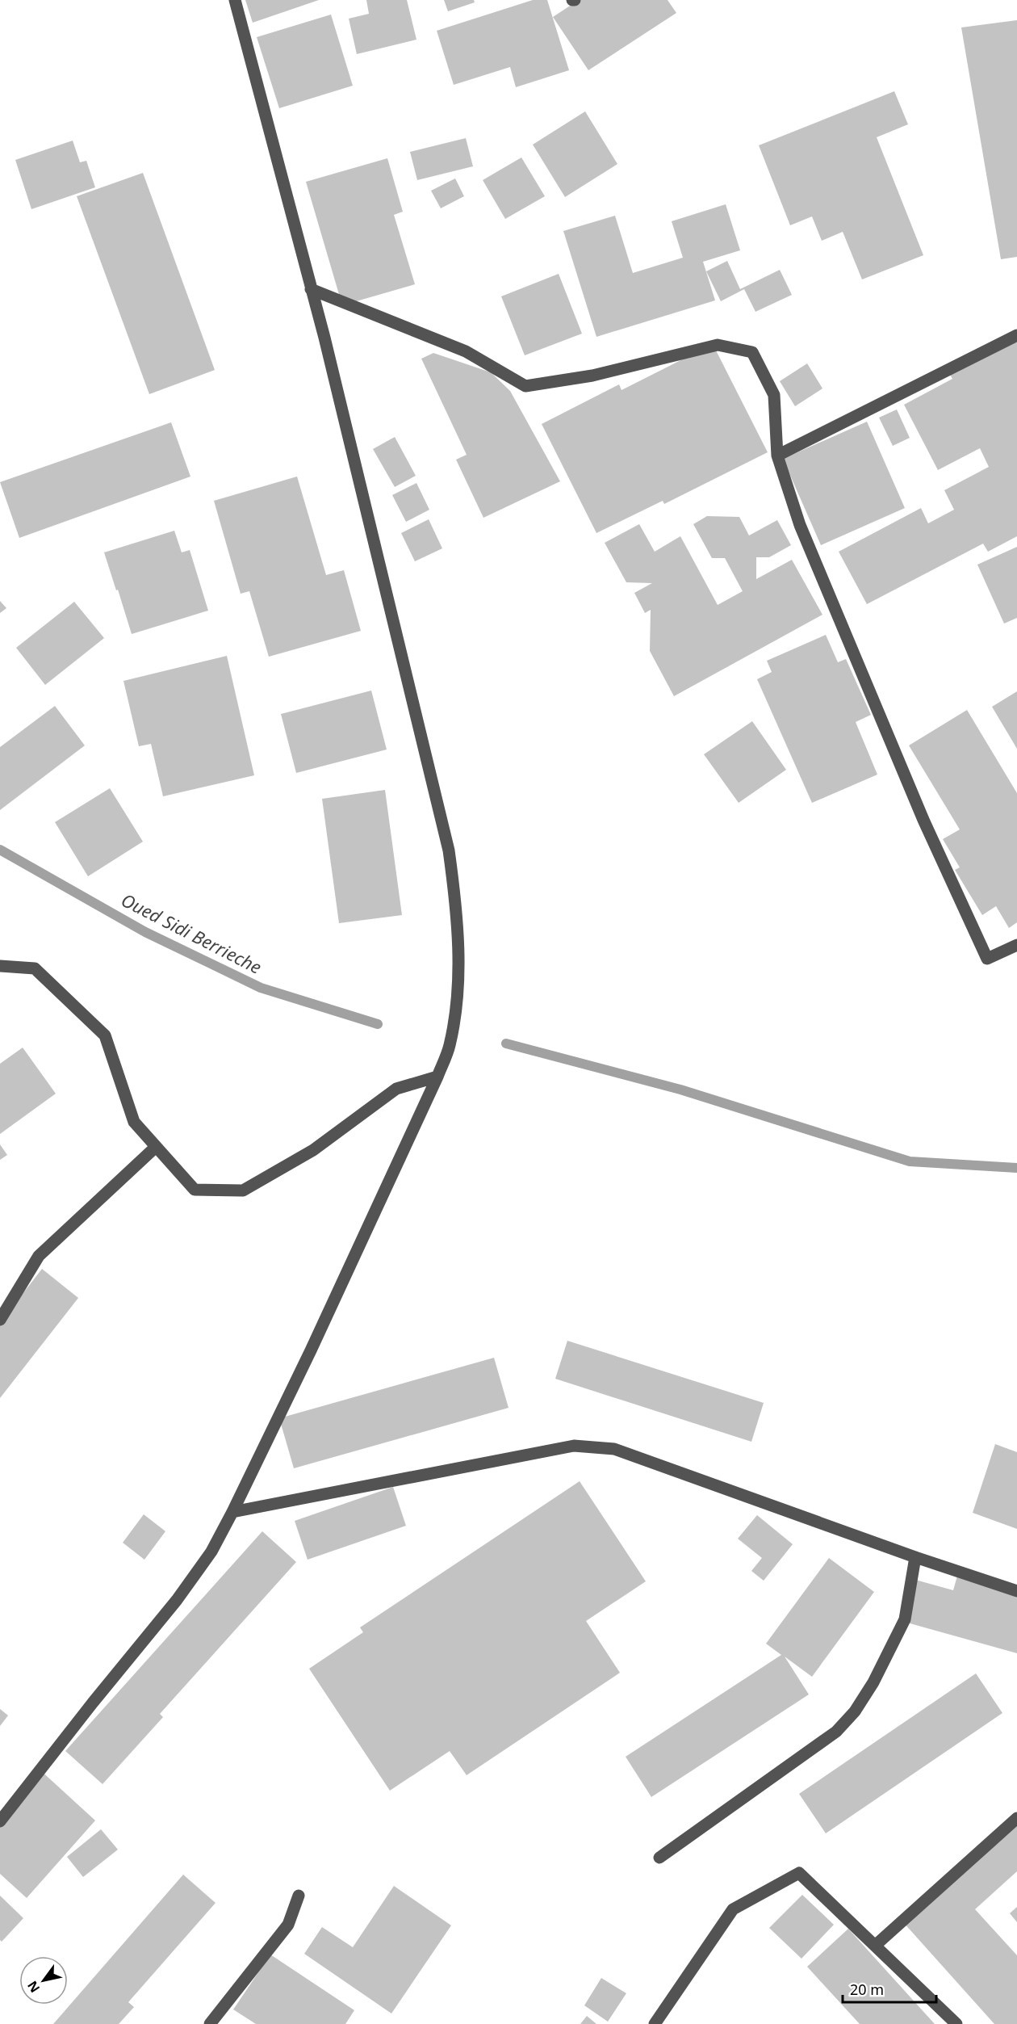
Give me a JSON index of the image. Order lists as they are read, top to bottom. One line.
{"water":["Oued Sidi Berrieche"],"scale_bar":"20 m","north":"bottom left"}
